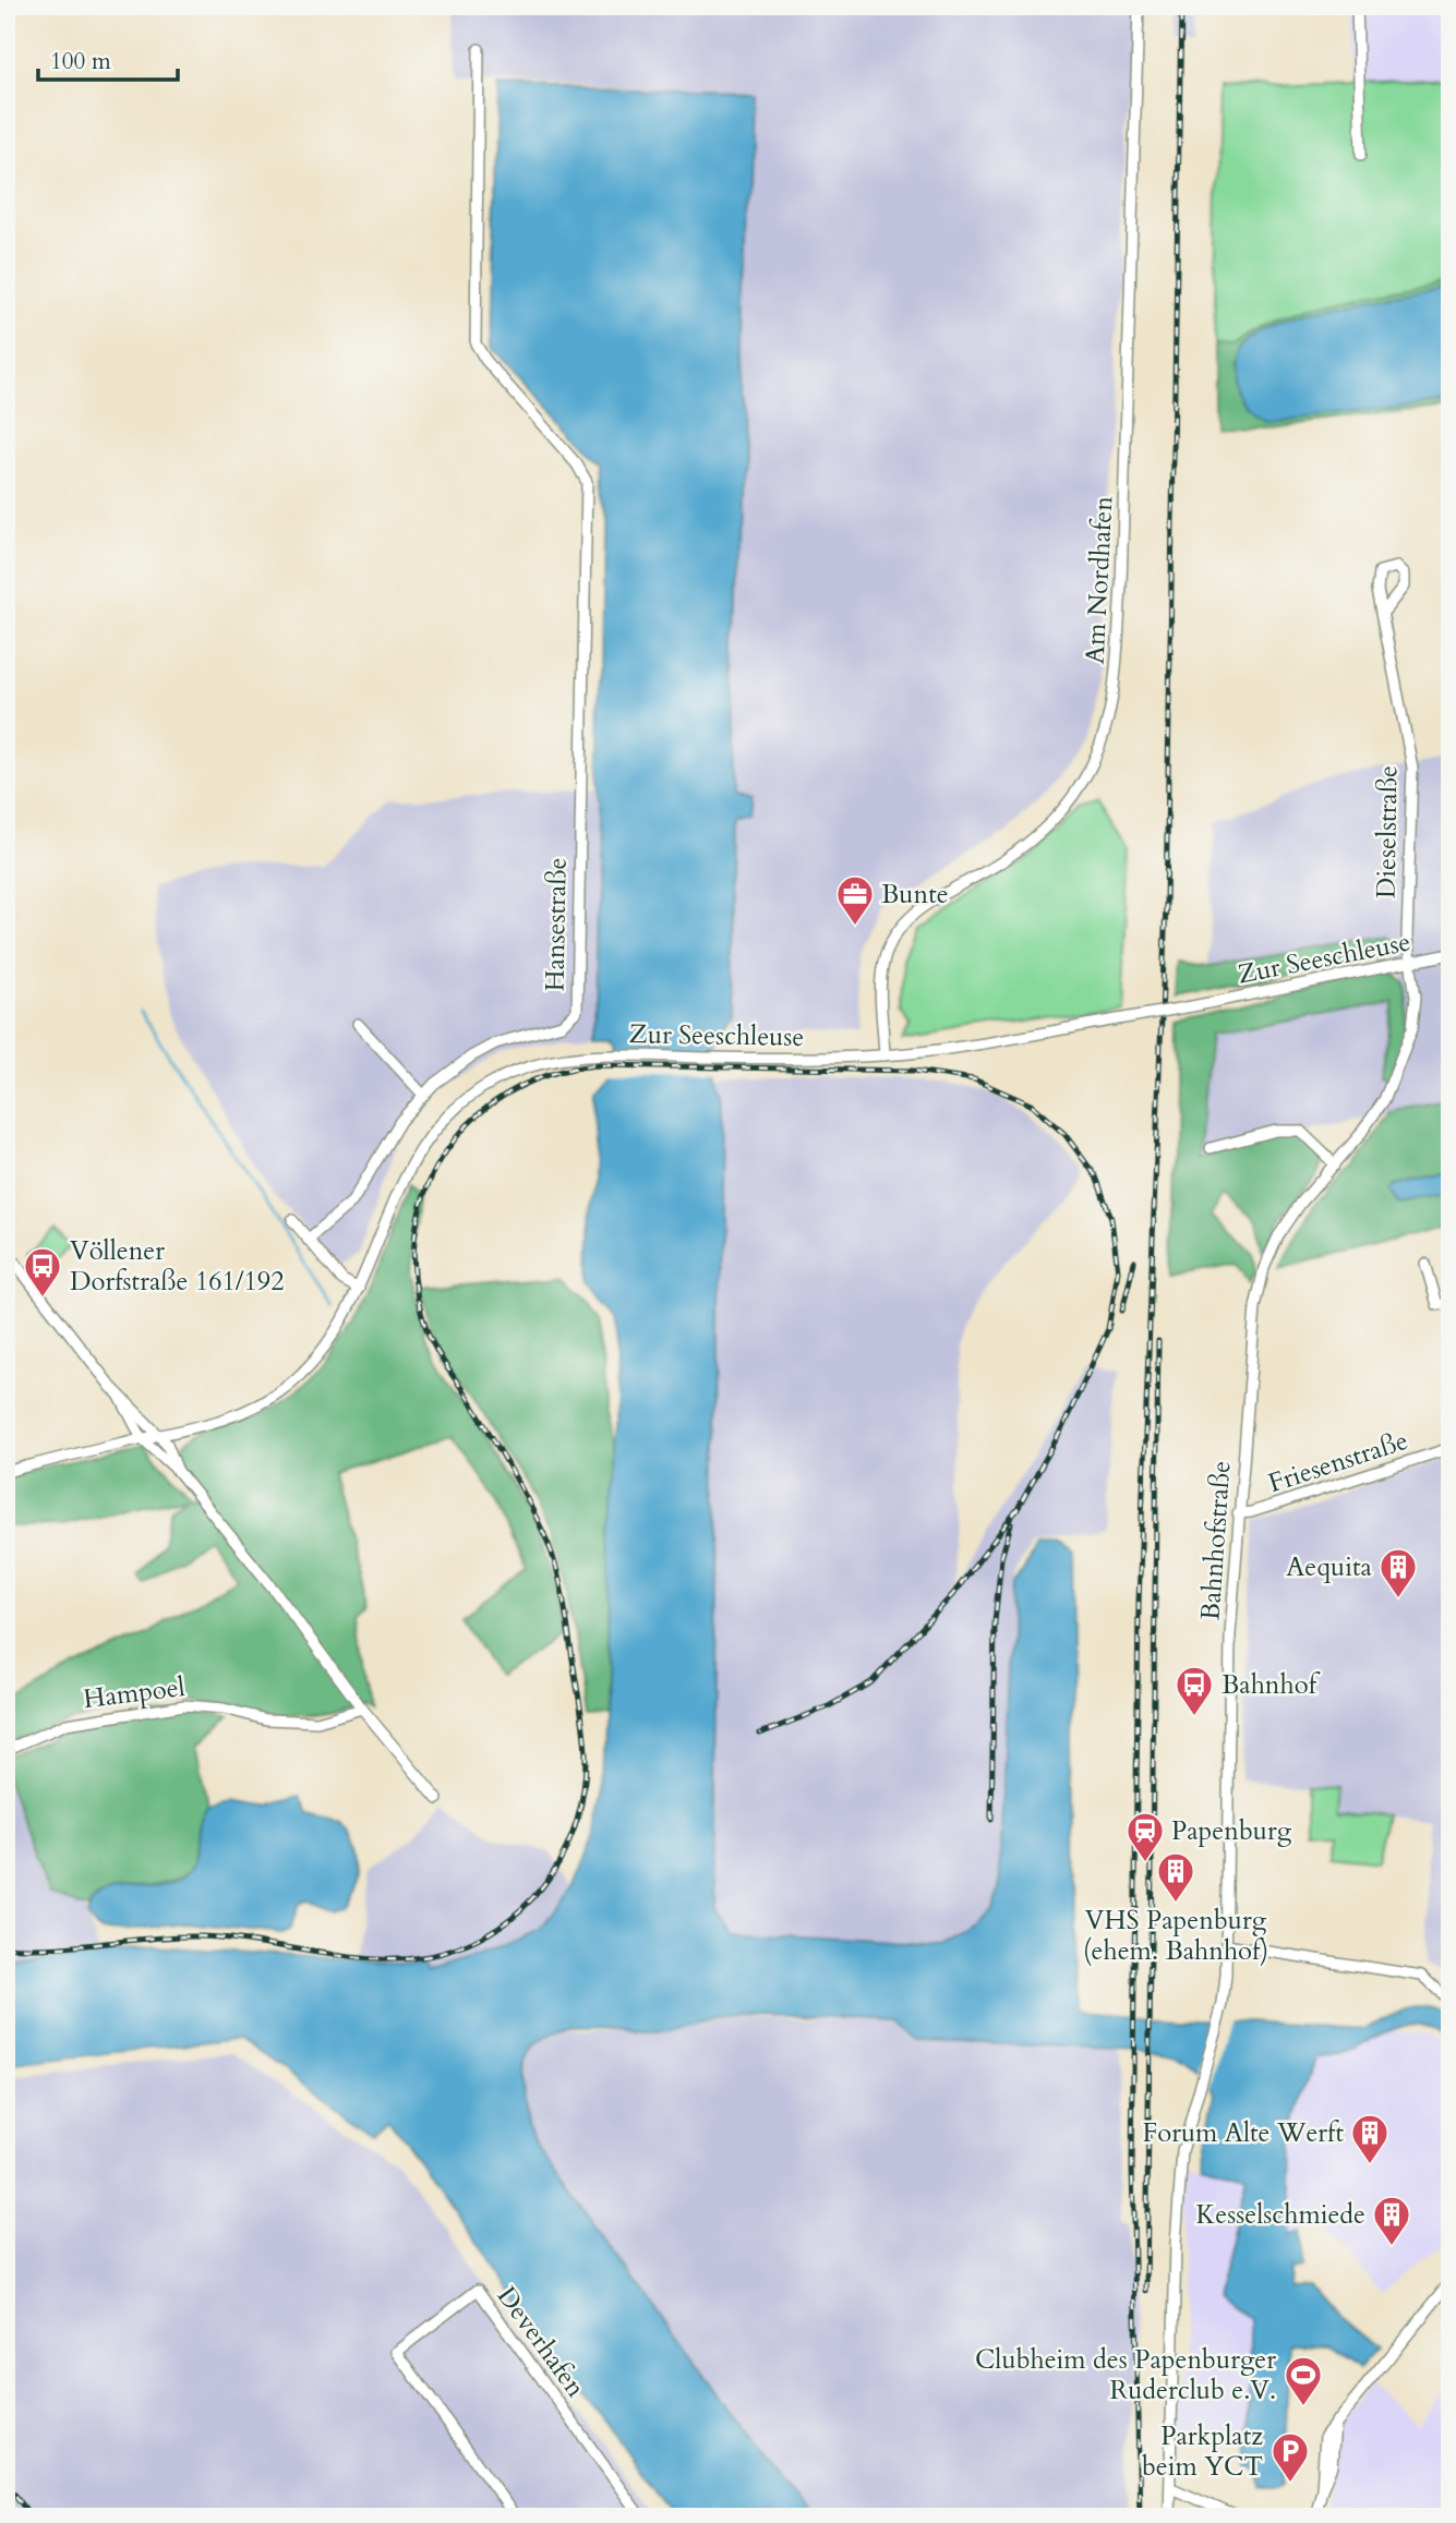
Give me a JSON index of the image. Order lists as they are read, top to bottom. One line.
{"streets":{"street":["Am Nordhafen","Dieselstraße","Hansestraße","Zur Seeschleuse","Friesenstraße","Bahnhofstraße","Hampoel","Deverhafen"]},"crossings":[["Am Nordhafen","Zur Seeschleuse"],["Dieselstraße","Zur Seeschleuse"],["Dieselstraße","Bahnhofstraße"],["Zur Seeschleuse","Bahnhofstraße"],["Friesenstraße","Bahnhofstraße"]],"places":{"office":["Bunte"],"bus stop":["Völlener Dorfstraße 161/192","Bahnhof"],"building":["Aequita","VHS Papenburg (ehem. Bahnhof)","Forum Alte Werft","Kesselschmiede"],"station":["Papenburg"],"sports":["Clubheim des Papenburger Ruderclub e.V."],"parking":["Parkplatz beim YCT"]},"scale_bar":"100 m"}
